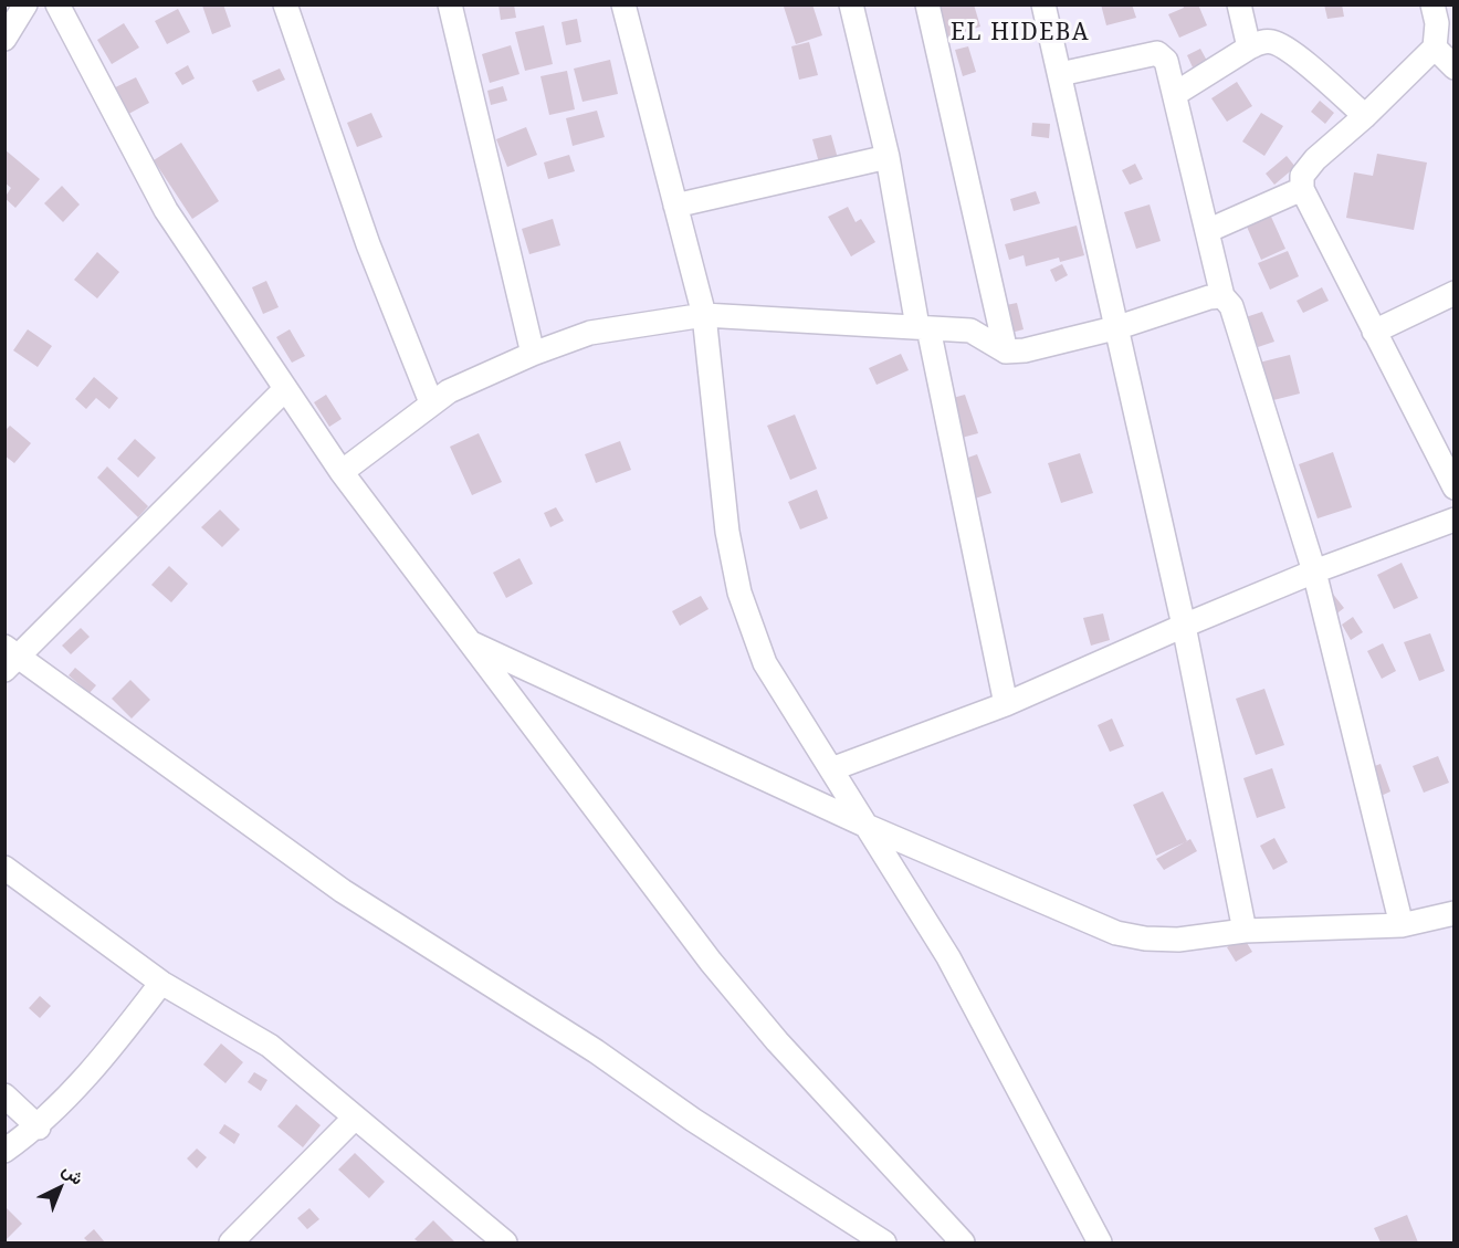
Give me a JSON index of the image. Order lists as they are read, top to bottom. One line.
{"districts":["EL HIDEBA"],"north":"top right"}
